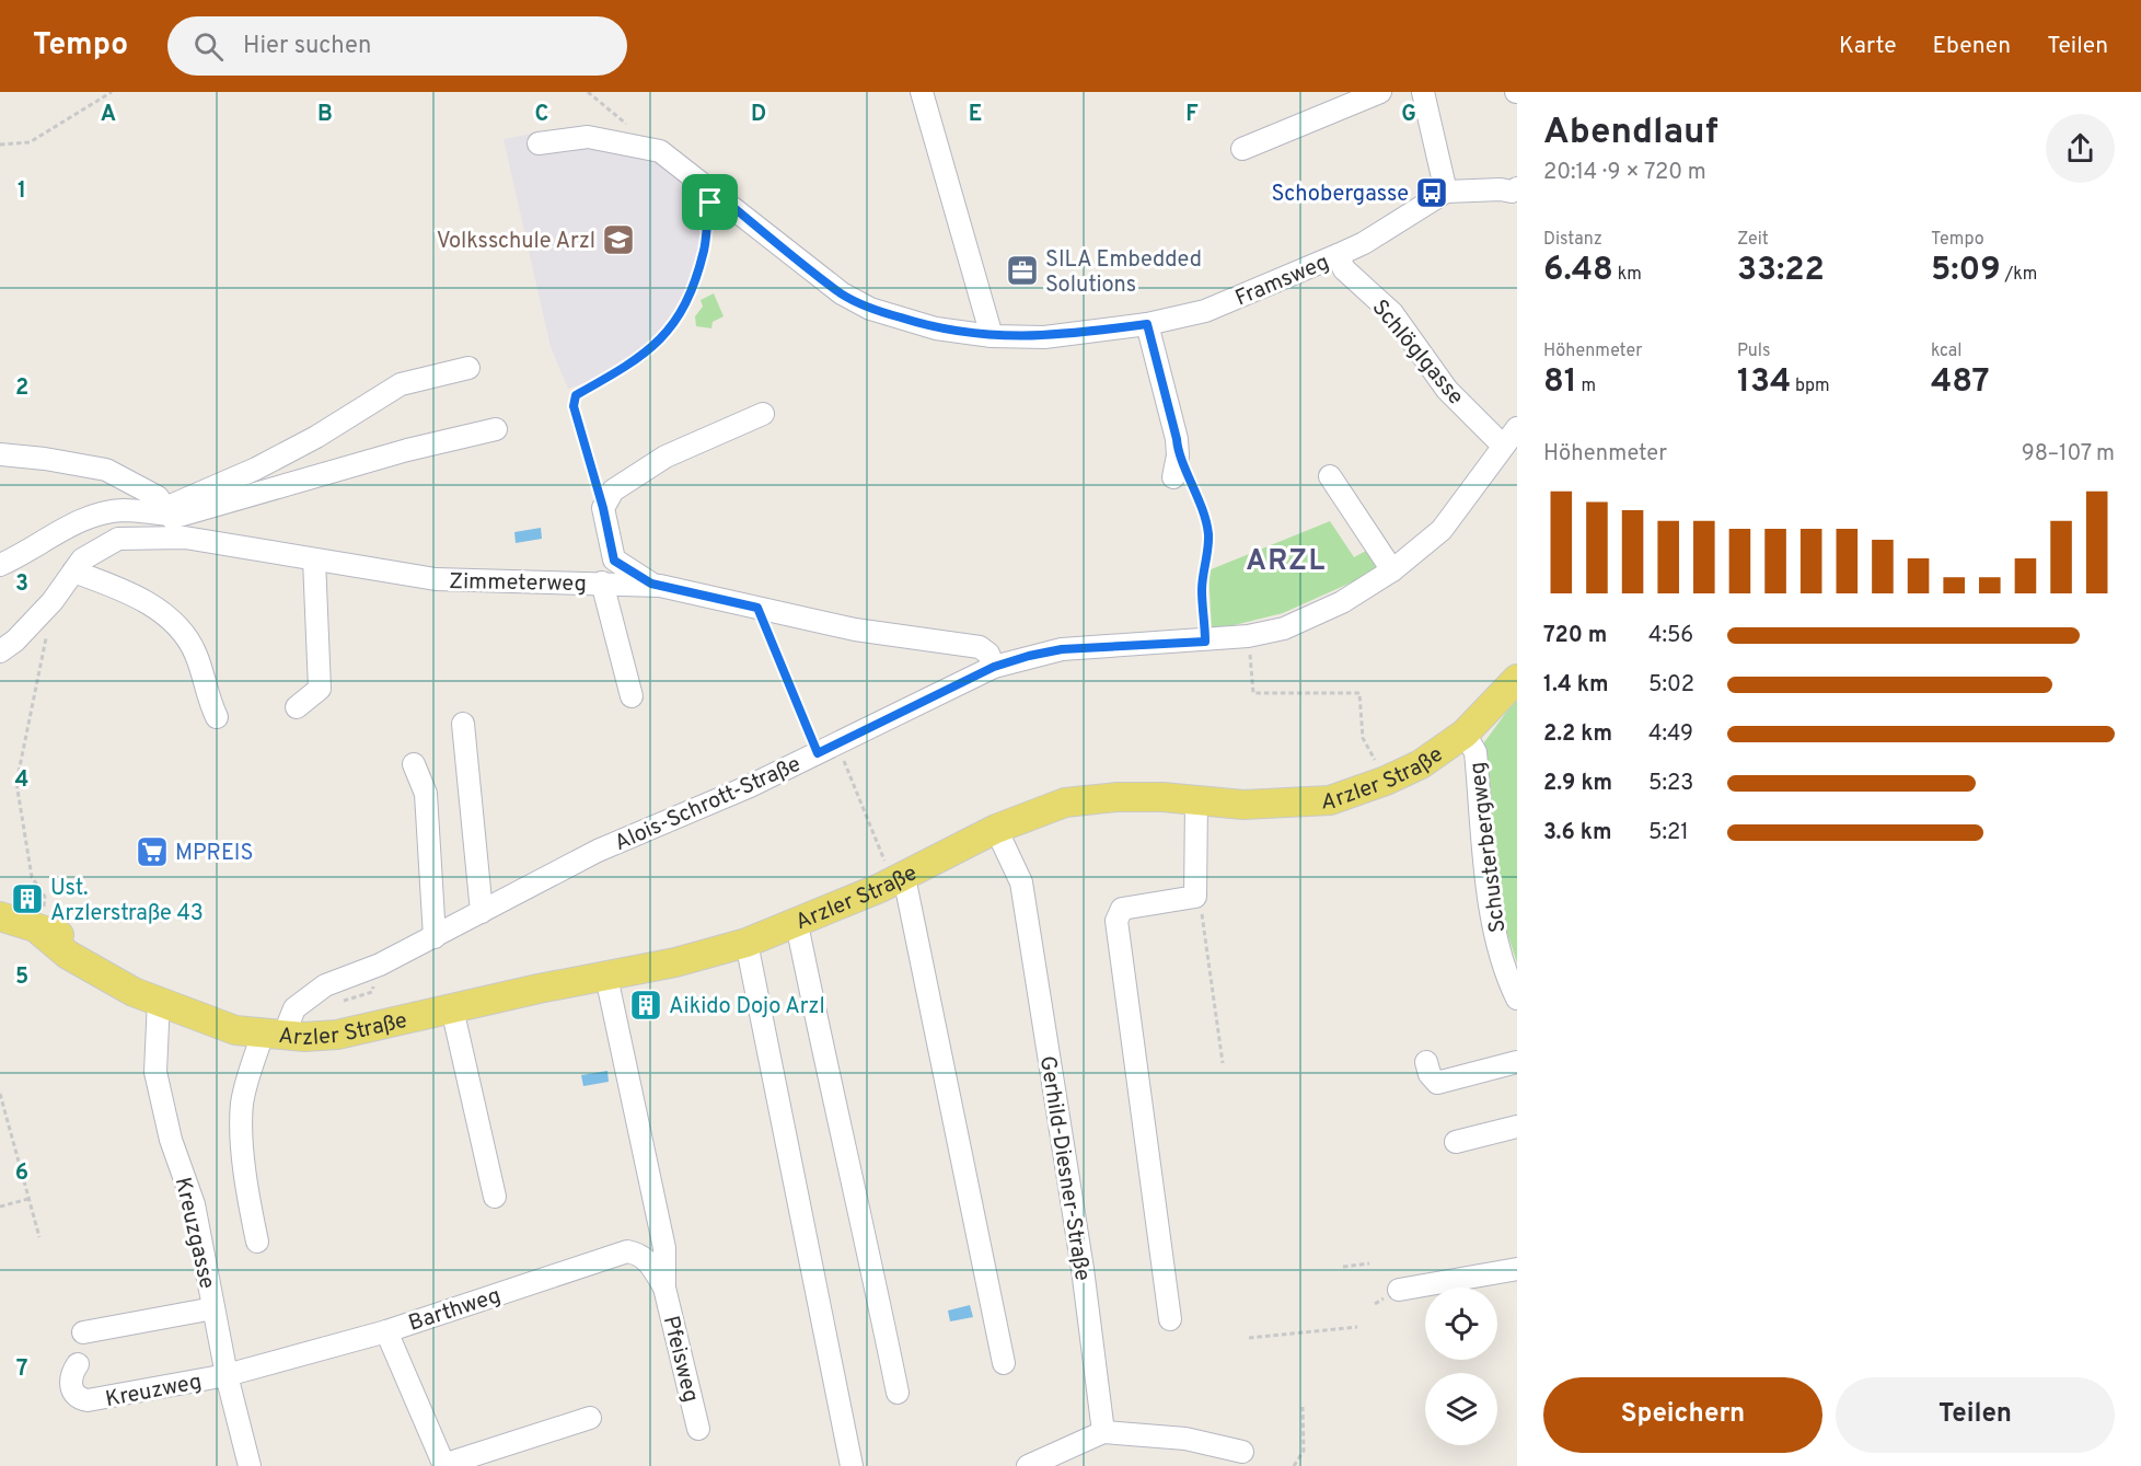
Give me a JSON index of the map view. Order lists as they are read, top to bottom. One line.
{"streets":{"main road":["Arzler Straße"],"street":["Framsweg","Schlöglgasse","Zimmeterweg","Alois-Schrott-Straße","Schusterbergweg","Gerhild-Diesner-Straße","Kreuzgasse","Barthweg","Pfeisweg","Kreuzweg"]},"crossings":[["Framsweg","Schlöglgasse"],["Schlöglgasse","Alois-Schrott-Straße"],["Zimmeterweg","Alois-Schrott-Straße"],["Arzler Straße","Alois-Schrott-Straße"],["Arzler Straße","Schusterbergweg"],["Arzler Straße","Gerhild-Diesner-Straße"],["Arzler Straße","Kreuzgasse"],["Kreuzgasse","Barthweg"],["Kreuzgasse","Kreuzweg"],["Barthweg","Pfeisweg"],["Barthweg","Kreuzweg"]],"districts":["ARZL"],"places":{"bus stop":["Schobergasse"],"school or university":["Volksschule Arzl"],"office":["SILA Embedded Solutions"],"supermarket":["MPREIS"],"building":["Ust. Arzlerstraße 43","Aikido Dojo Arzl"]},"page":{"header":"Tempo","search":"Hier suchen","nav":["Karte","Ebenen","Teilen"],"heading":["Abendlauf","20:14 · 9 × 720 m"],"stats":[["Distanz","6.48 km"],["Zeit","33:22"],["Tempo","5:09 /km"],["Höhenmeter","81 m"],["Puls","134 bpm"],["kcal","487"]],"chart":["Höhenmeter","98–107 m"],"list":[{"name":"720 m","note":"4:56"},{"name":"1.4 km","note":"5:02"},{"name":"2.2 km","note":"4:49"},{"name":"2.9 km","note":"5:23"},{"name":"3.6 km","note":"5:21"}],"buttons":["Speichern","Teilen"]},"grid":{"columns":["A","B","C","D","E","F","G"],"rows":["1","2","3","4","5","6","7"]}}
